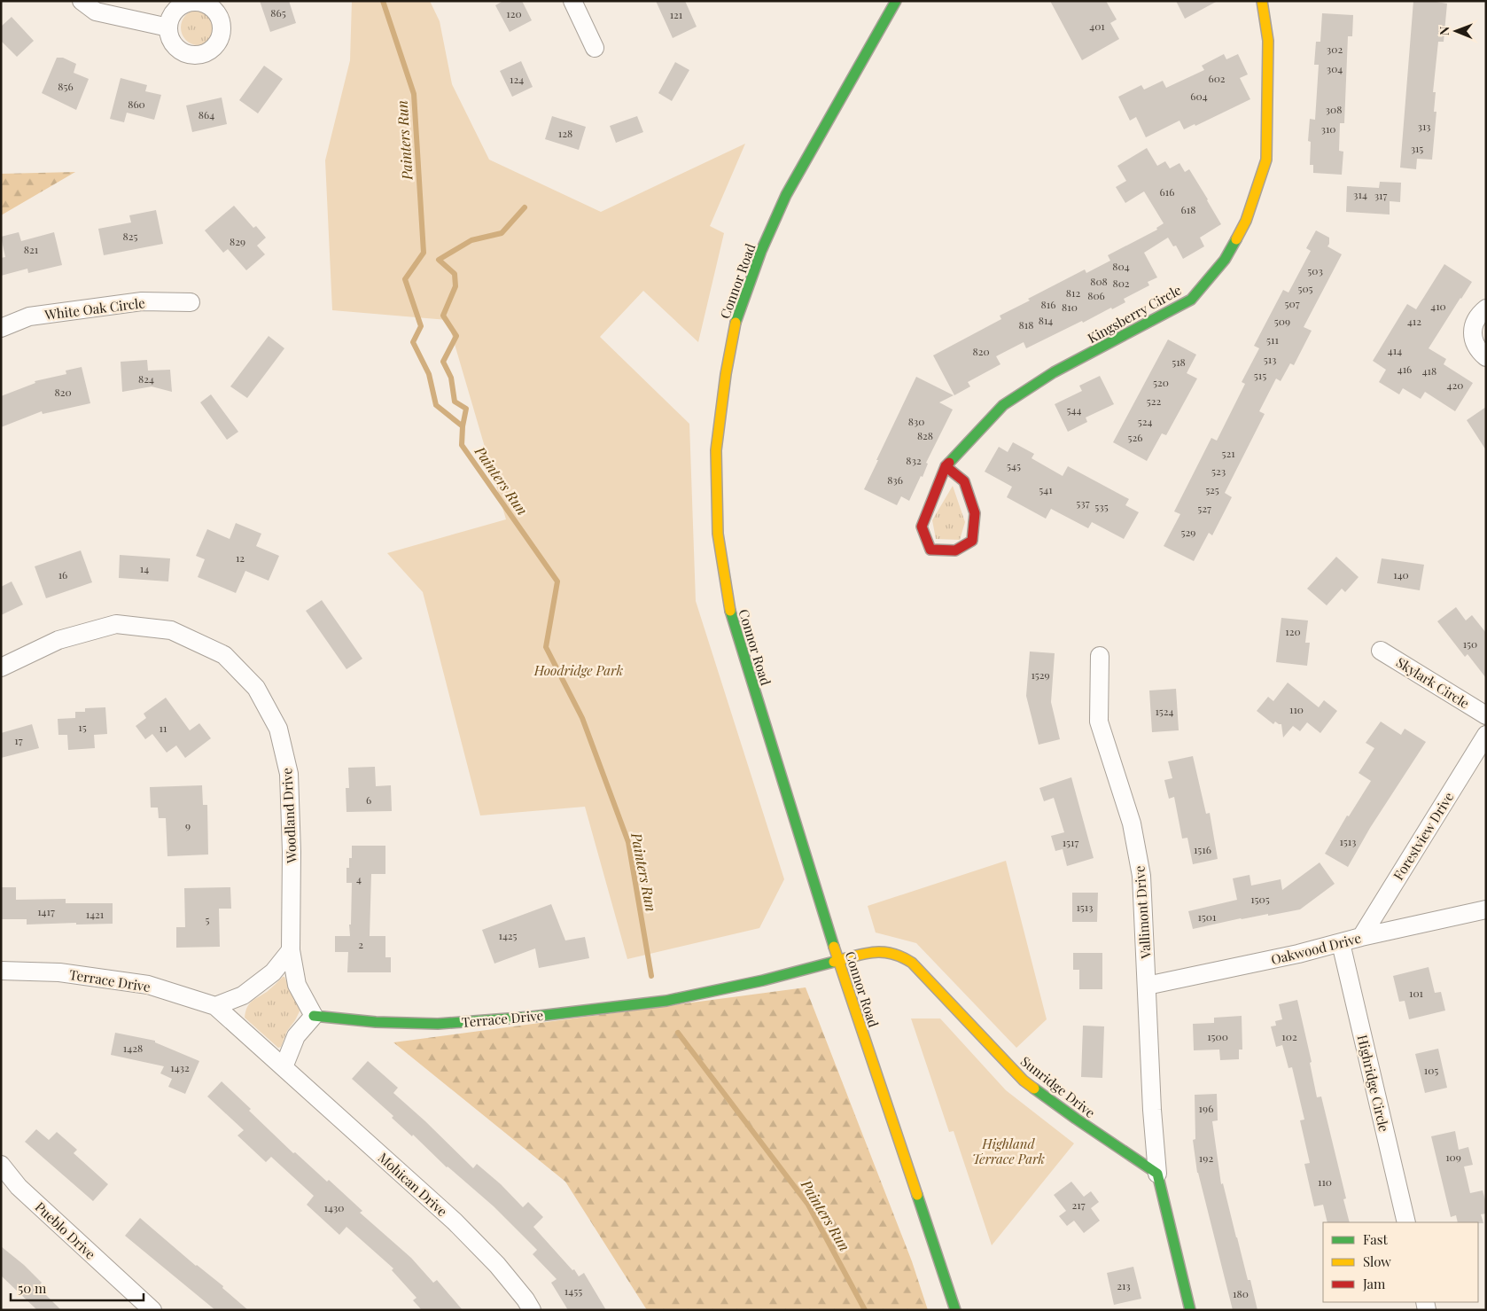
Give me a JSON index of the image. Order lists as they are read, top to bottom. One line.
{"streets":{"street":["Connor Road","White Oak Circle","Kingsberry Circle","Skylark Circle","Woodland Drive","Forestview Drive","Vallimont Drive","Oakwood Drive","Terrace Drive","Highridge Circle","Sunridge Drive","Mohican Drive","Pueblo Drive"]},"crossings":[["Connor Road","Terrace Drive"],["Connor Road","Sunridge Drive"],["Woodland Drive","Terrace Drive"],["Forestview Drive","Oakwood Drive"],["Vallimont Drive","Oakwood Drive"],["Vallimont Drive","Sunridge Drive"],["Oakwood Drive","Highridge Circle"],["Terrace Drive","Sunridge Drive"],["Terrace Drive","Mohican Drive"]],"water":["Painters Run"],"parks":["Hoodridge Park","Highland Terrace Park"],"house_numbers":["865","120","121","401","302","304","602","124","856","604","860","308","864","313","310","128","315","616","314","317","618","825","829","821","804","503","808","802","505","812","806","507","816","410","810","814","509","412","818","511","414","820","513","518","416","418","515","824","520","420","820","522","544","830","524","828","526","521","832","545","523","836","541","525","537","535","527","529","12","14","16","140","120","150","1529","110","1524","15","11","17","6","9","1513","1517","1516","4","1505","1513","1417","1421","1501","5","1425","2","101","1500","102","1428","1432","105","196","109","192","110","217","1430","213","1455","180"],"legend":["Fast","Slow","Jam"],"scale_bar":"50 m","north":"left"}
